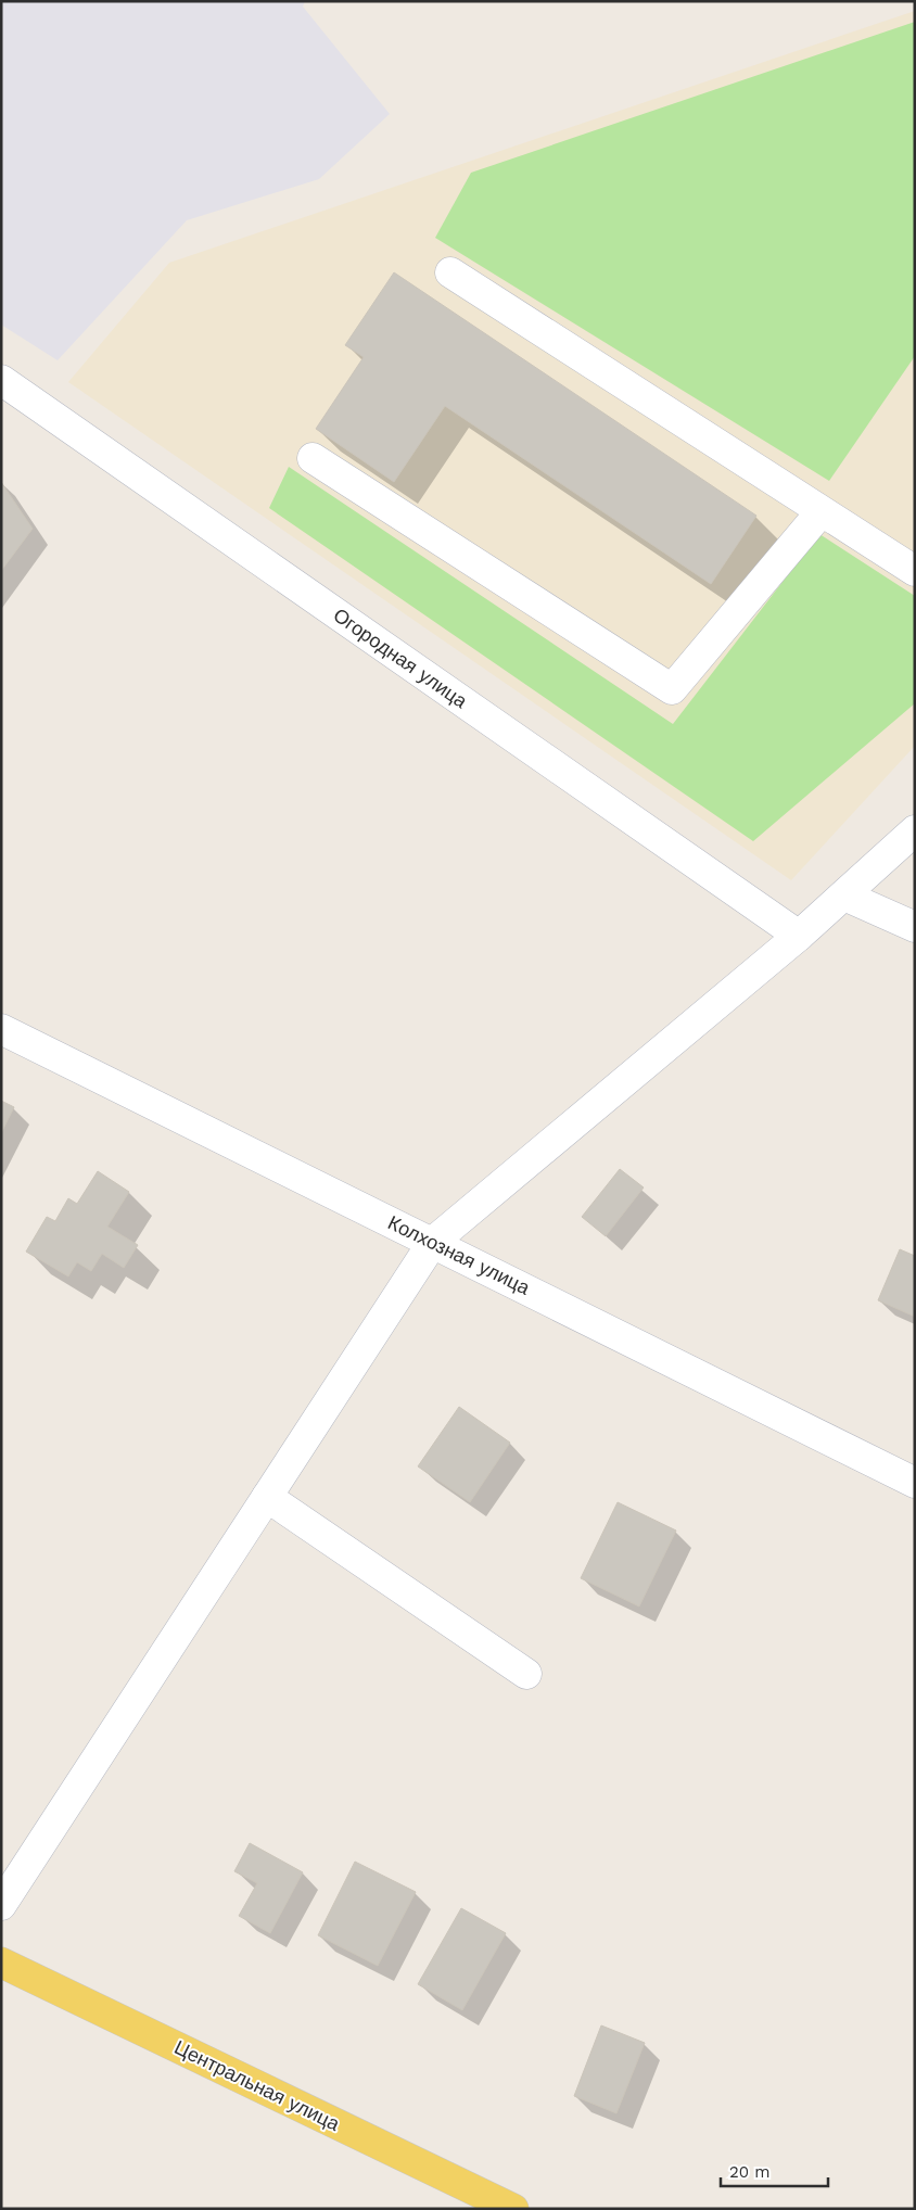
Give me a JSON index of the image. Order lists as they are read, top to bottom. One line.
{"streets":{"main road":["Центральная улица"],"street":["Огородная улица","Колхозная улица"]},"scale_bar":"20 m"}
